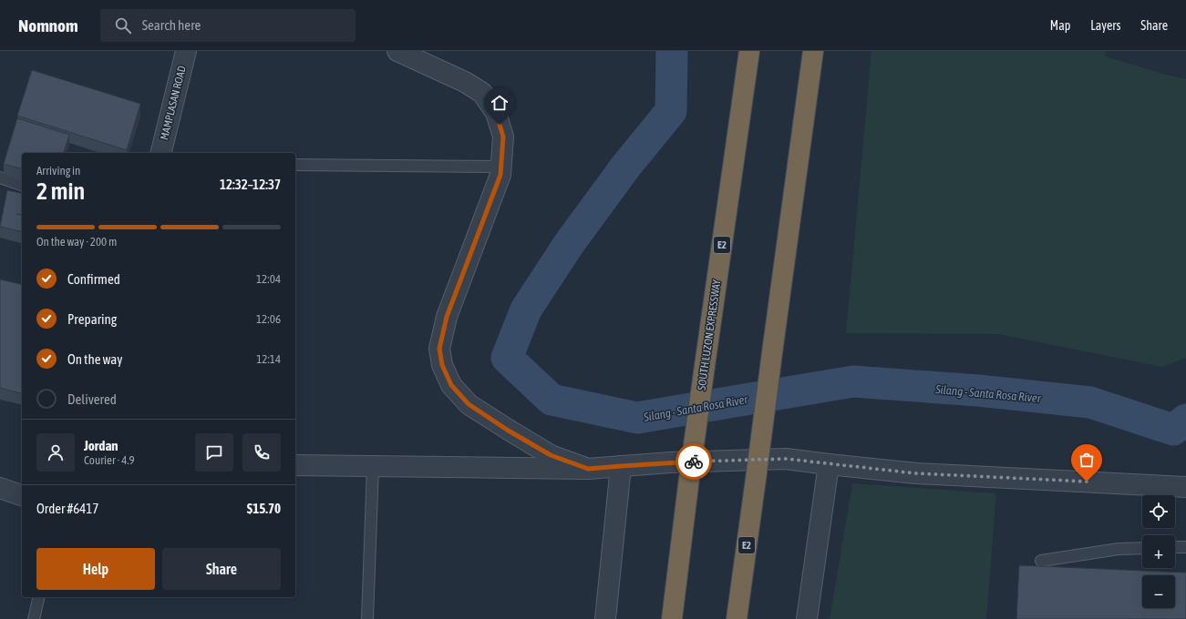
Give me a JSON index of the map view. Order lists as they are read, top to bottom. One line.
{"streets":{"highway":["E2","SOUTH LUZON EXPRESSWAY"],"street":["MAMPLASAN ROAD"]},"water":["Silang - Santa Rosa River"],"page":{"header":"Nomnom","search":"Search here","nav":["Map","Layers","Share"],"heading":["2 min","Arriving in","12:32–12:37"],"panel":["Jordan","Courier · 4.9","Order #6417","$15.70"],"bar":"On the way · 200 m","list":[["Confirmed","12:04"],["Preparing","12:06"],["On the way","12:14"],"Delivered"],"map_buttons":["+","−"],"buttons":["Help","Share"]}}
